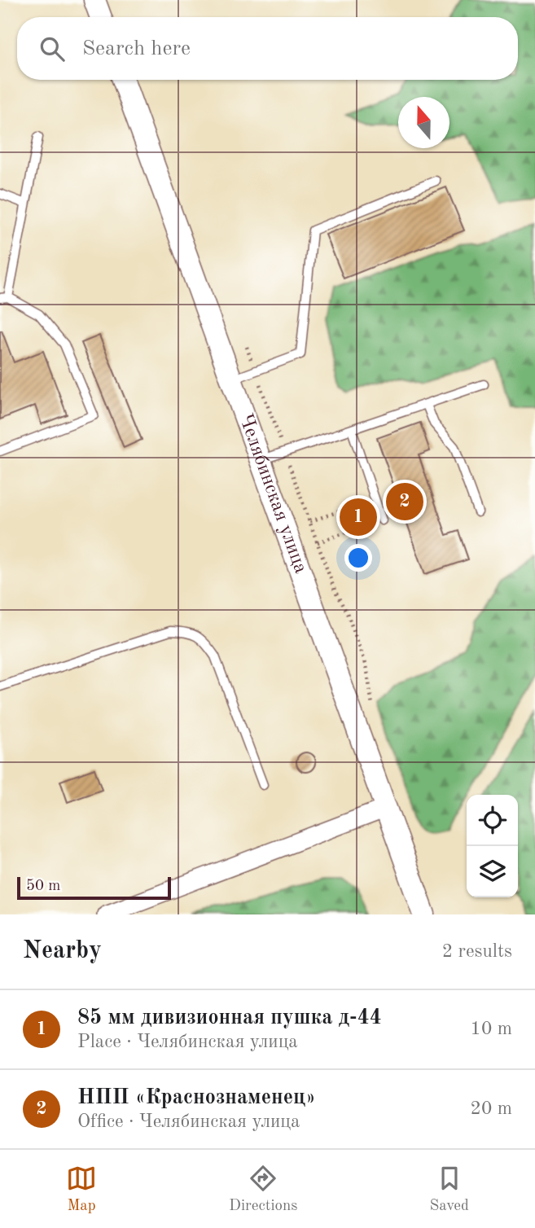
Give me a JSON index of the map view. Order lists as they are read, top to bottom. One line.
{"streets":{"street":["Челябинская улица"]},"scale_bar":"50 m","north":"top","page":{"search":"Search here","pins":["2","1"],"scale":"50 m","heading":["Nearby","2 results"],"list":[{"mark":"1","name":"85 мм дивизионная пушка д-44","note":"Place · Челябинская улица","value":"10 m"},{"mark":"2","name":"НПП «Краснознаменец»","note":"Office · Челябинская улица","value":"20 m"}],"nav":["Map","Directions","Saved"]}}
